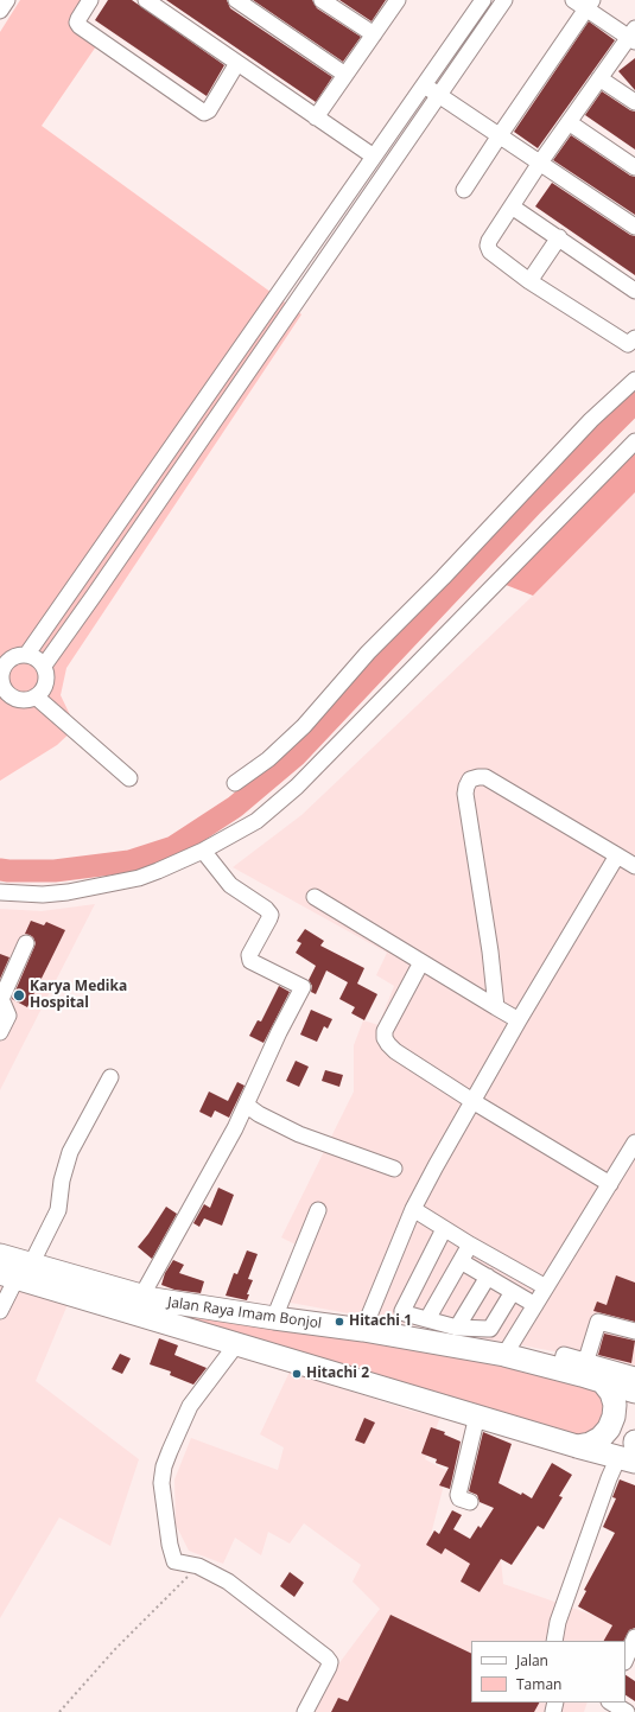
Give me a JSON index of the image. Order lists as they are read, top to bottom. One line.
{"streets":{"highway":["Jalan Raya Imam Bonjol"]},"places":["Karya Medika Hospital","Hitachi 1","Hitachi 2"],"legend":["Jalan","Taman"]}
